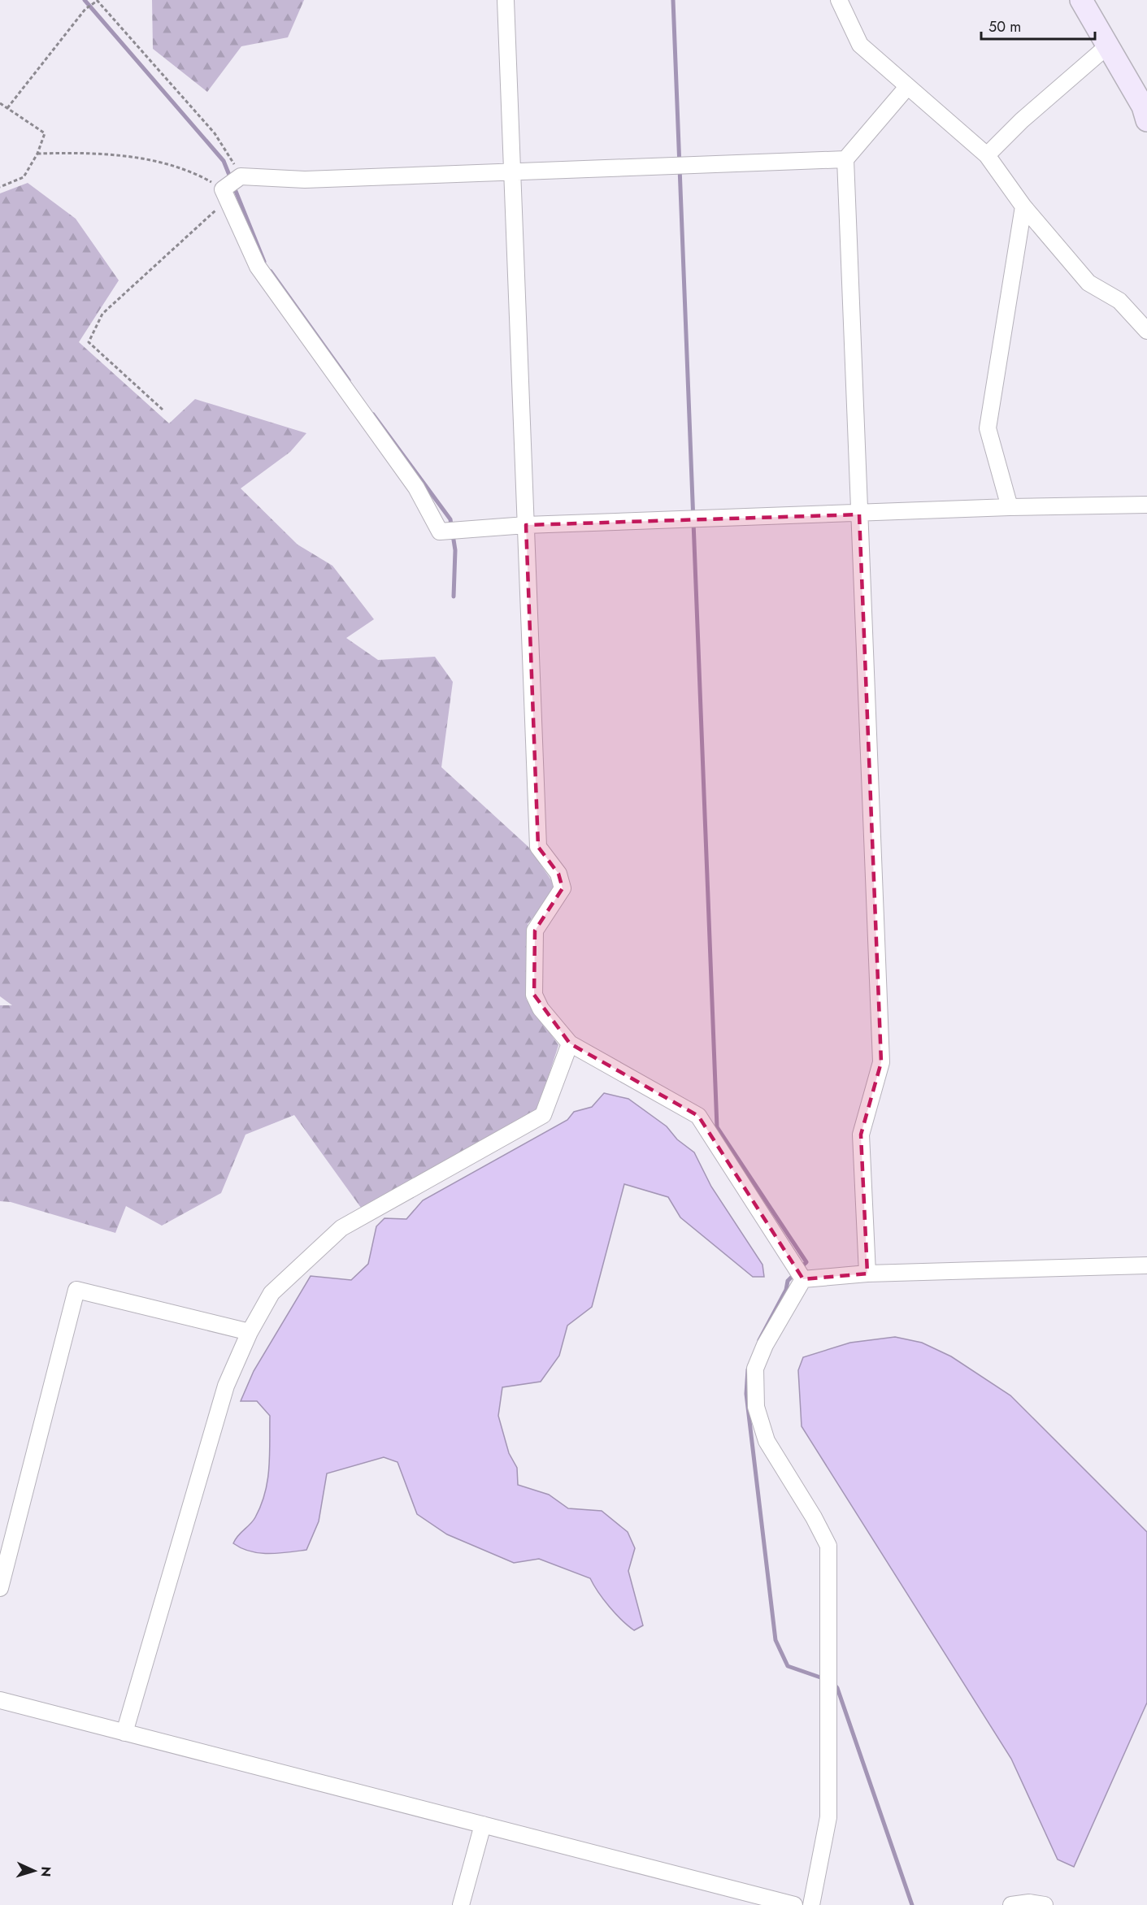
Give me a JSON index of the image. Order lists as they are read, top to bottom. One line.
{"scale_bar":"50 m","north":"right"}
